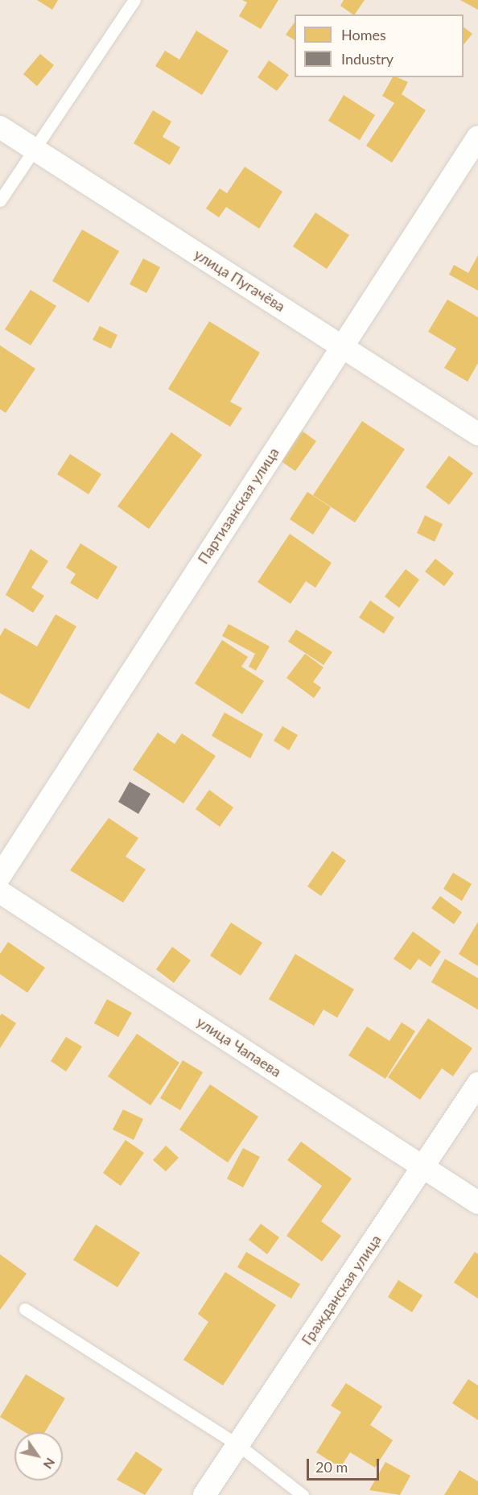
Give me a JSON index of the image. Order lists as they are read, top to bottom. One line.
{"streets":{"street":["улица Пугачёва","Партизанская улица","улица Чапаева","Гражданская улица"]},"crossings":[["улица Пугачёва","Партизанская улица"],["улица Чапаева","Гражданская улица"]],"legend":["Homes","Industry"],"scale_bar":"20 m","north":"bottom right"}
